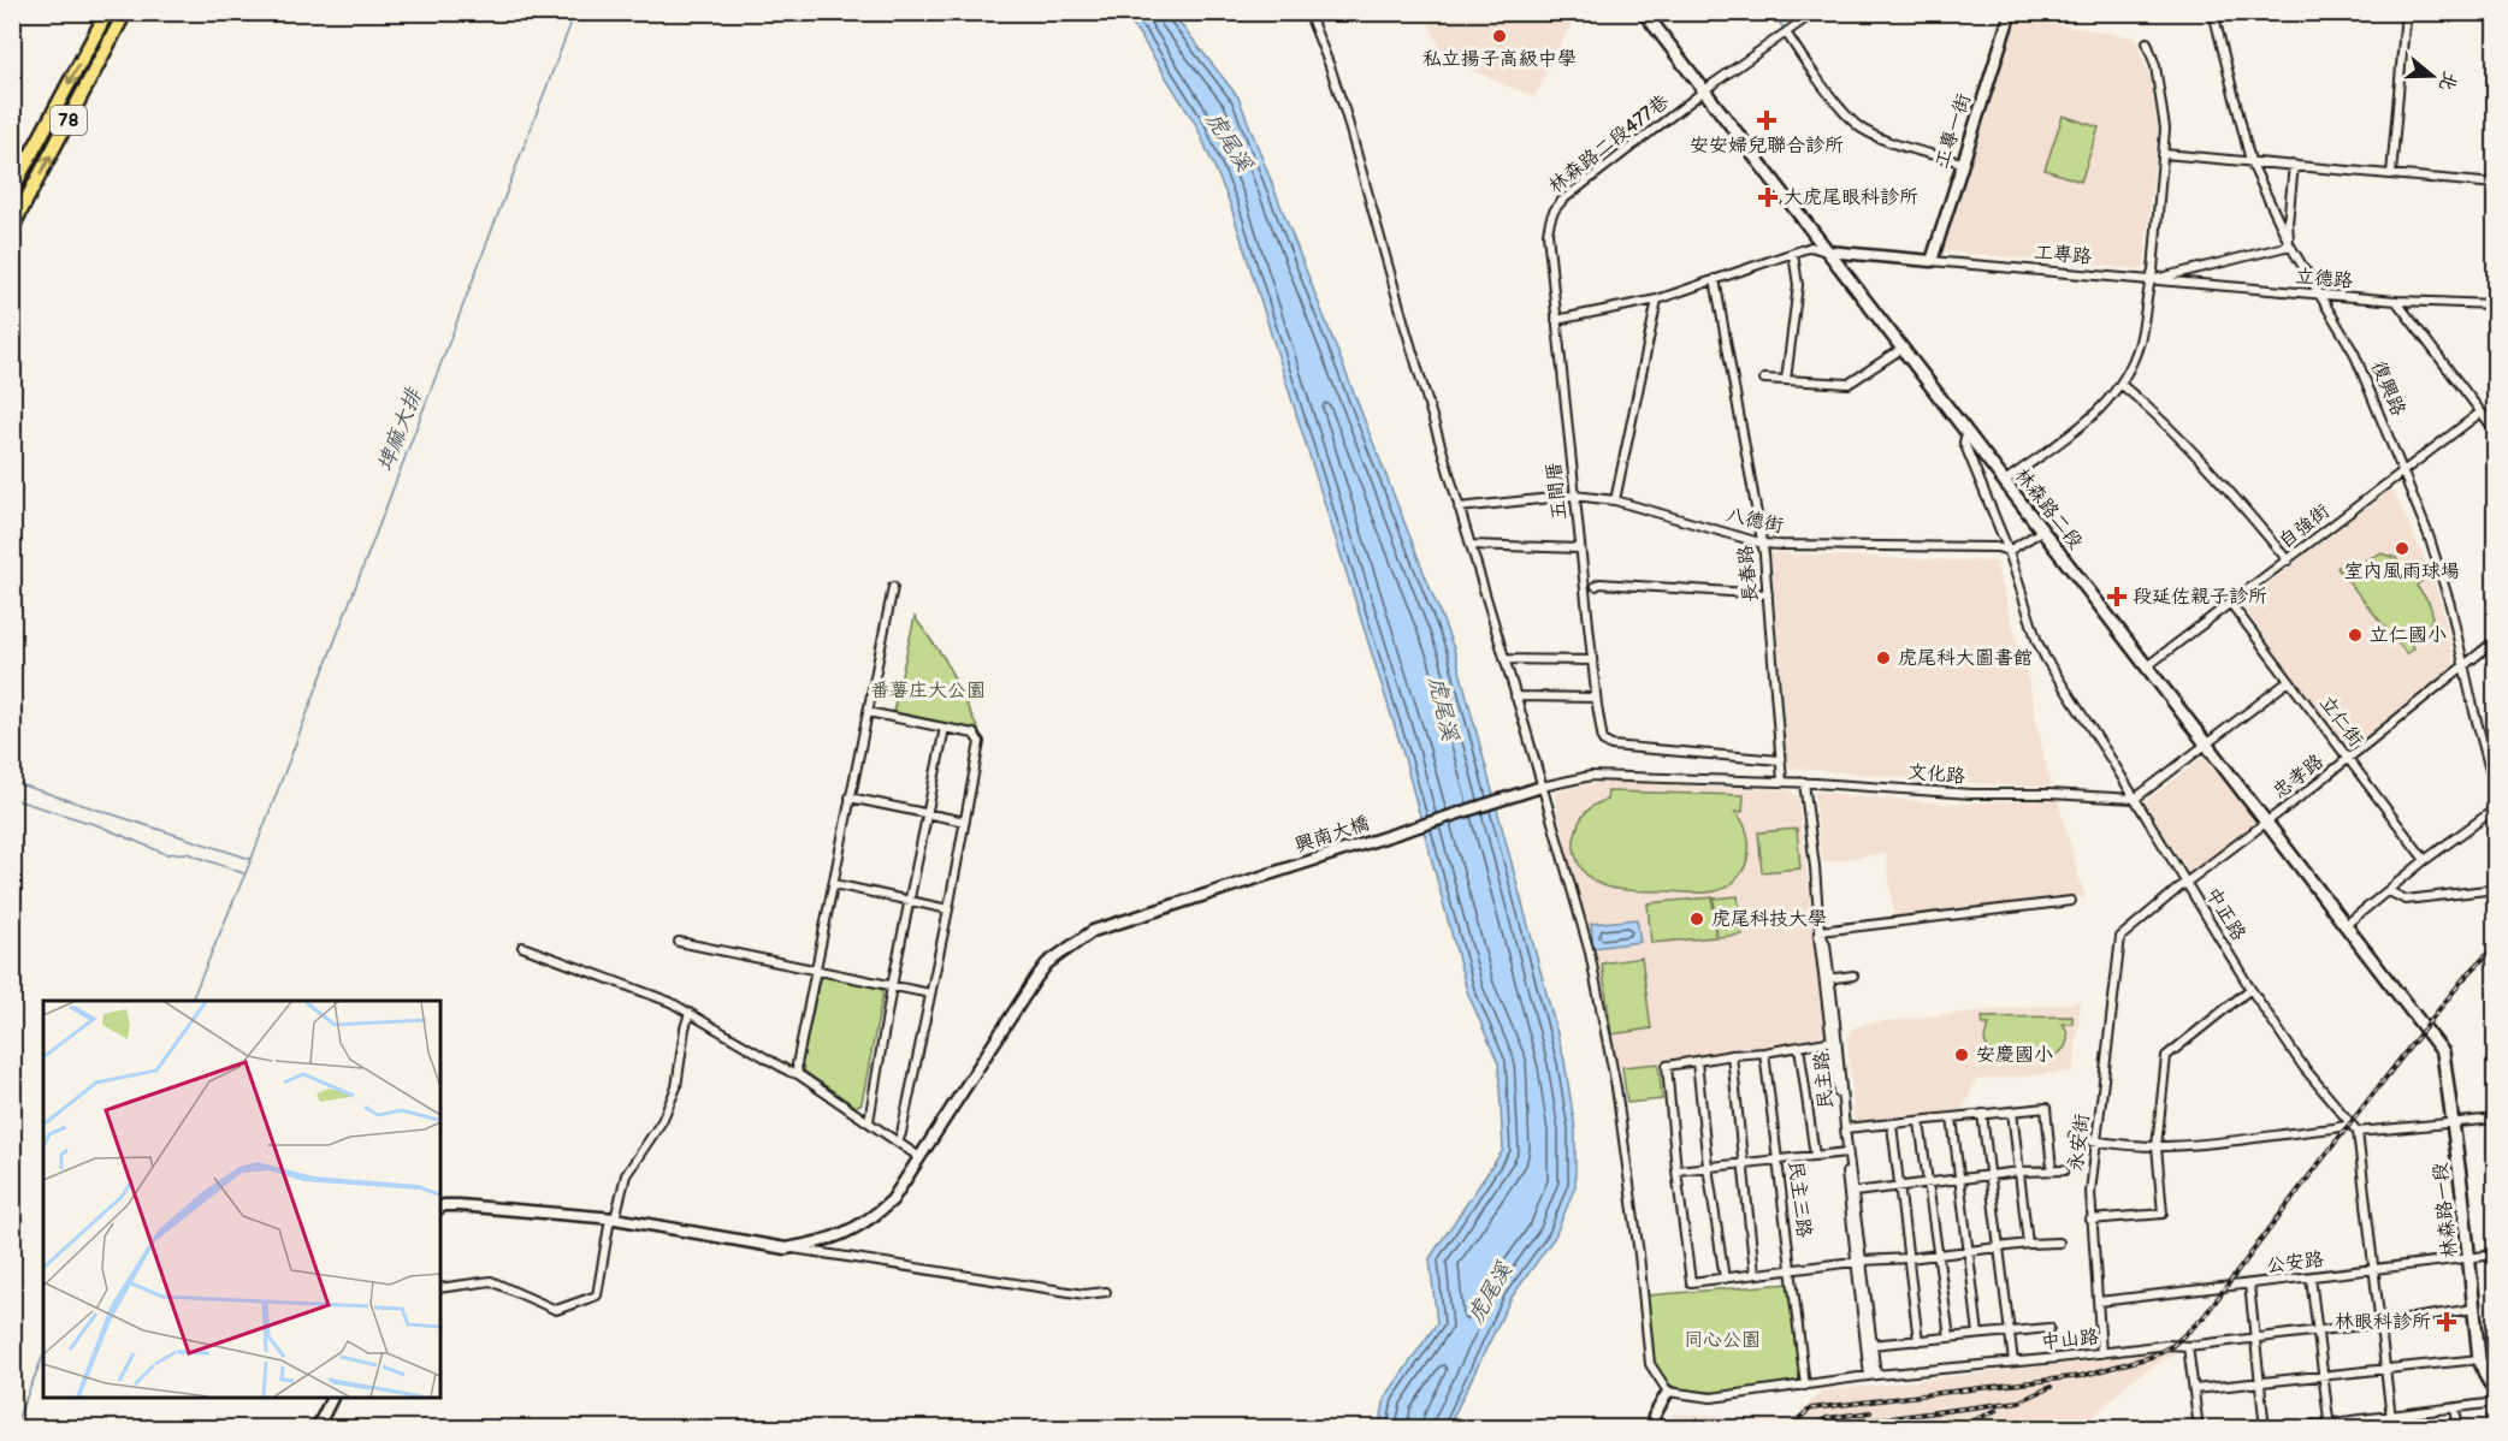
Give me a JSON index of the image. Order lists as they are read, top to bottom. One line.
{"streets":{"highway":["78"],"main road":["林森路二段","林森路一段"],"street":["工專一街","林森路二段477巷","工專路","立德路","復興路","五間厝","八德街","自強街","長春路","立仁街","文化路","忠孝路","興南大橋","中正路","民主路","永安街","民主三路","公安路","中山路"]},"crossings":[["工專一街","工專路"],["林森路二段477巷","工專路"],["林森路二段477巷","五間厝"],["林森路二段477巷","林森路二段"],["工專路","立德路"],["工專路","復興路"],["工專路","五間厝"],["工專路","林森路二段"],["工專路","長春路"],["立德路","復興路"],["復興路","自強街"],["復興路","忠孝路"],["五間厝","八德街"],["林森路二段","自強街"],["林森路二段","忠孝路"],["林森路二段","中正路"],["林森路二段","林森路一段"],["八德街","長春路"],["八德街","中正路"],["自強街","立仁街"],["長春路","文化路"],["立仁街","忠孝路"],["文化路","興南大橋"],["文化路","中正路"],["文化路","民主路"],["忠孝路","中正路"],["忠孝路","永安街"],["民主路","中山路"],["永安街","公安路"],["永安街","中山路"],["民主三路","中山路"],["林森路一段","公安路"],["林森路一段","中山路"]],"water":["虎尾溪","埤麻大排"],"parks":["番薯庄大公園","同心公園"],"places":{"other":["私立揚子高級中學","室內風雨球場","立仁國小","虎尾科大圖書館","虎尾科技大學","安慶國小"],"health":["安安婦兒聯合診所","大虎尾眼科診所","段延佐親子診所","林眼科診所"]},"north":"right"}
